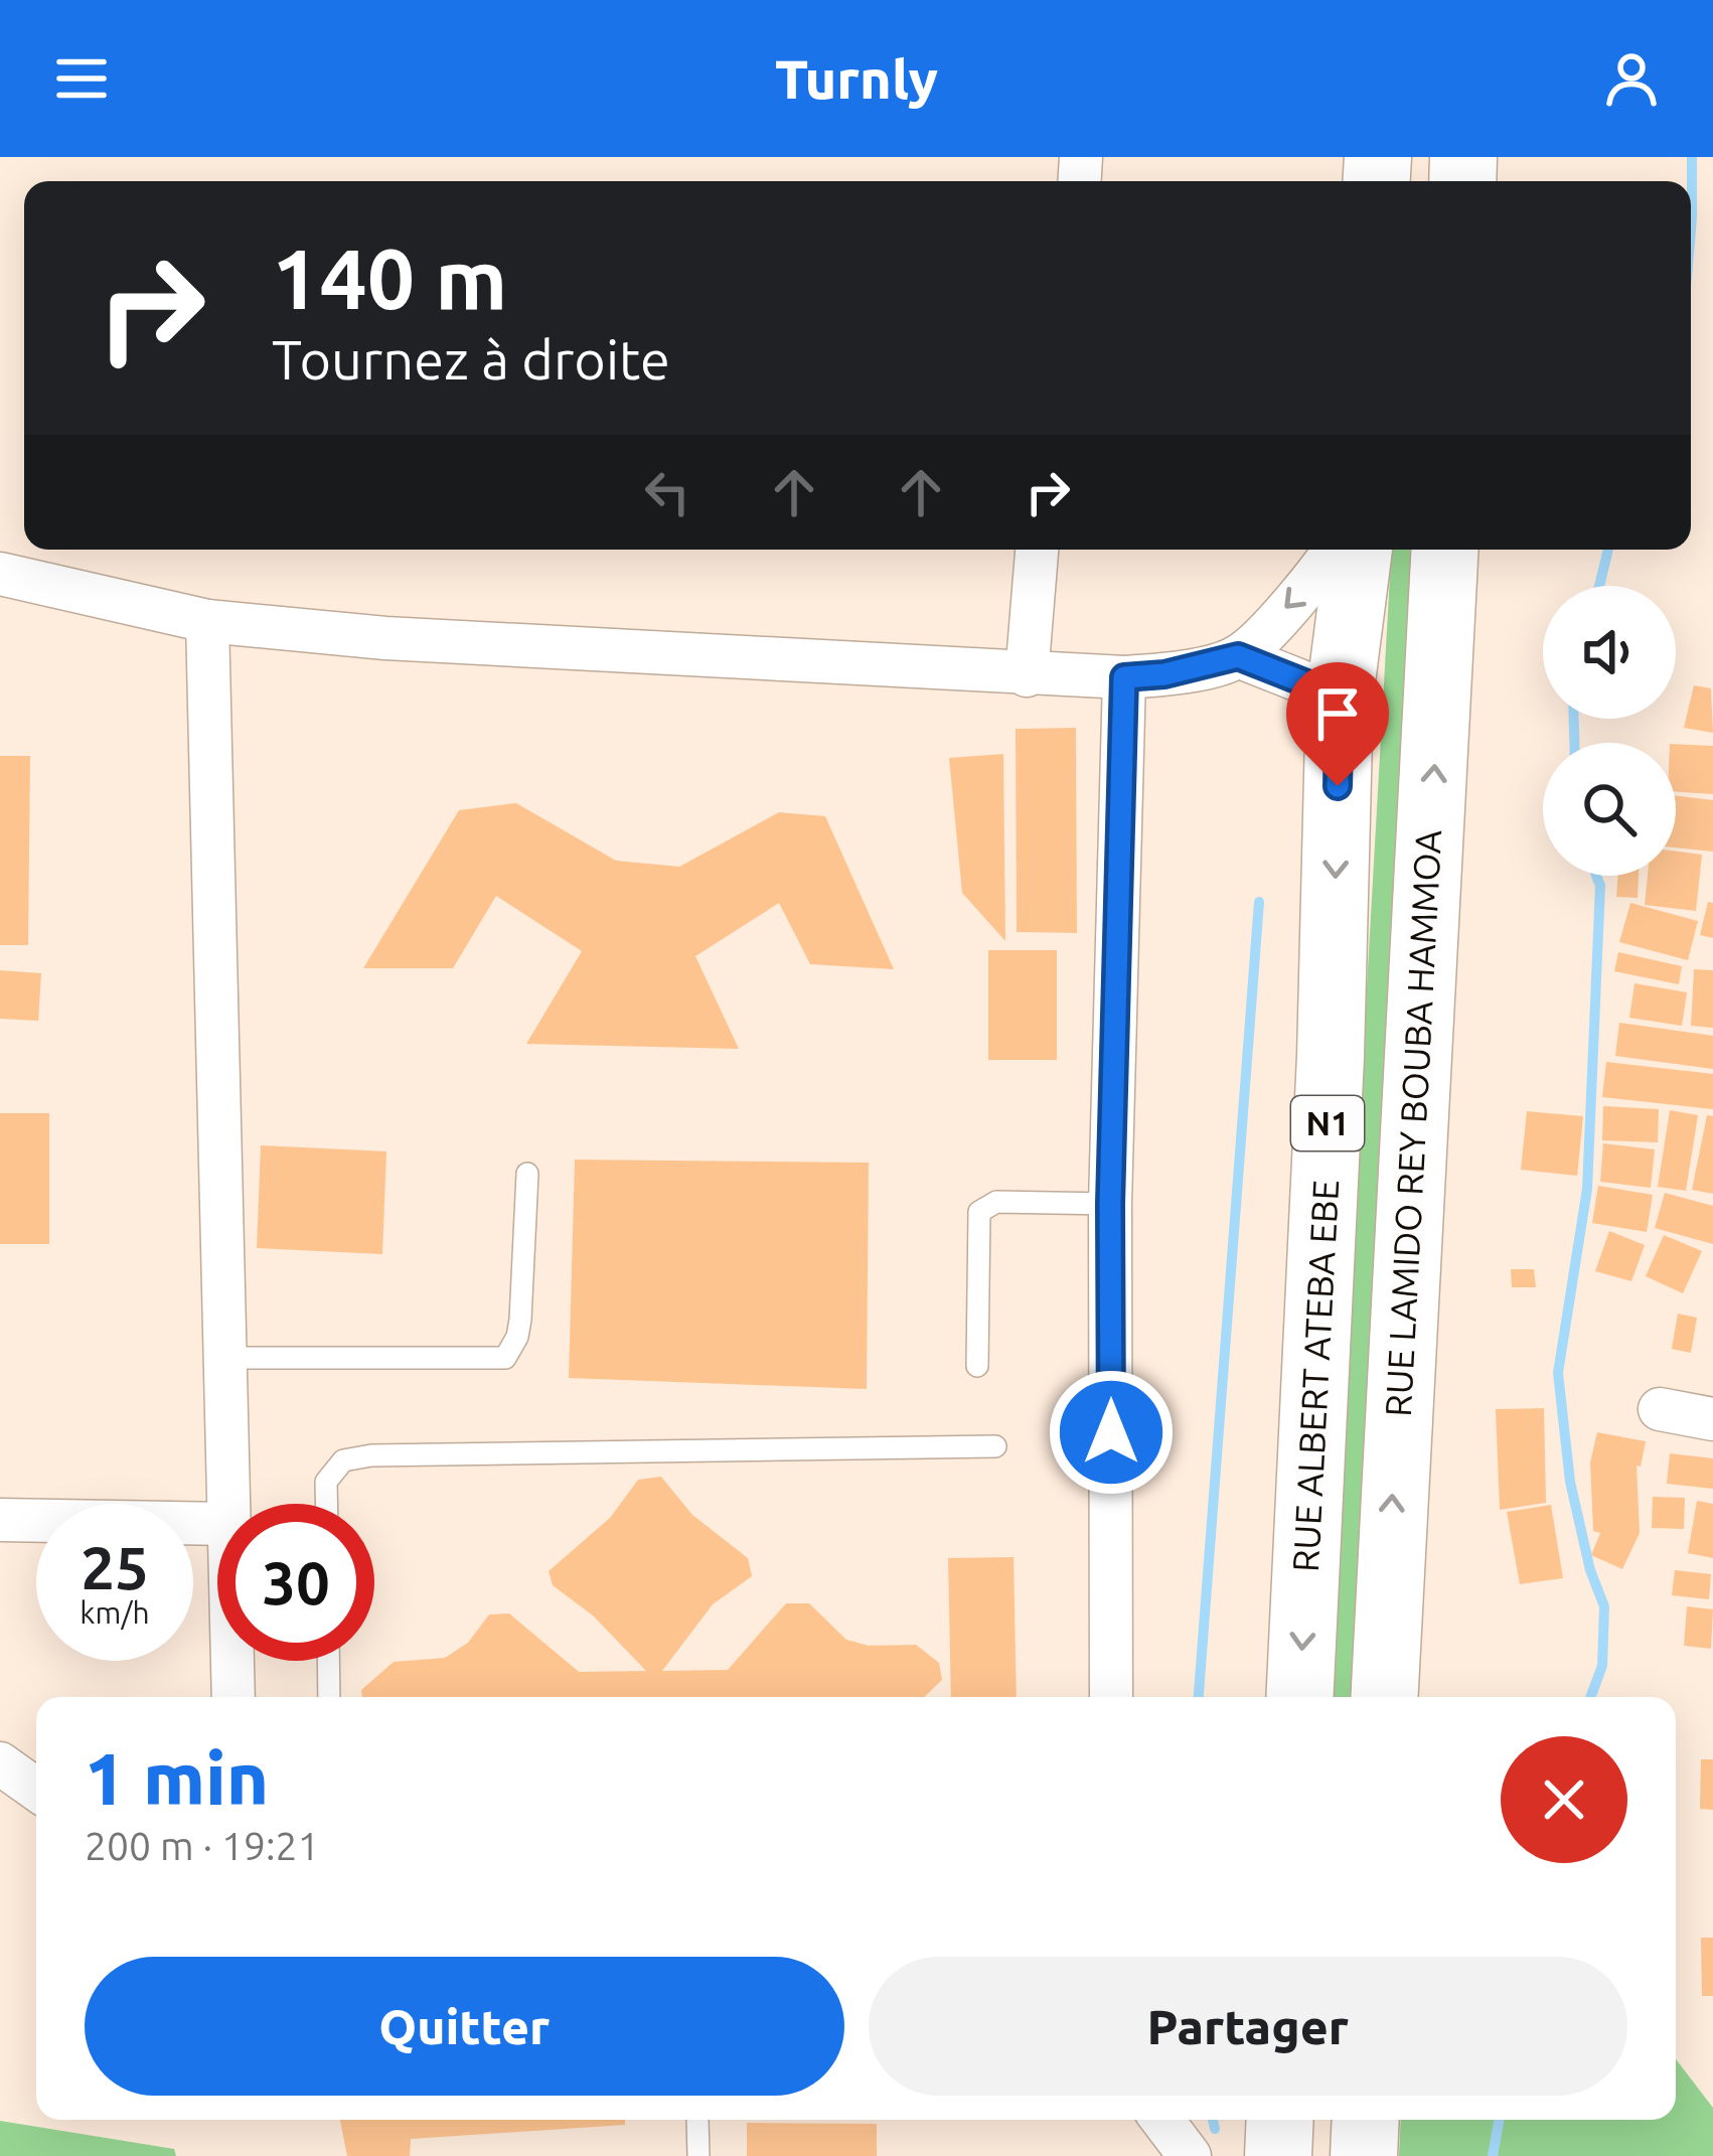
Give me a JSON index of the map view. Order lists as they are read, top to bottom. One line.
{"streets":{"highway":["N1","RUE LAMIDO REY BOUBA HAMMOA","RUE ALBERT ATEBA EBE"]},"one_way":["RUE LAMIDO REY BOUBA HAMMOA","RUE ALBERT ATEBA EBE"],"page":{"header":"Turnly","turn":["140 m","Tournez à droite"],"speed":"25 km/h","limit":"30","heading":["1 min","200 m · 19:21"],"buttons":["Quitter","Partager"]}}
